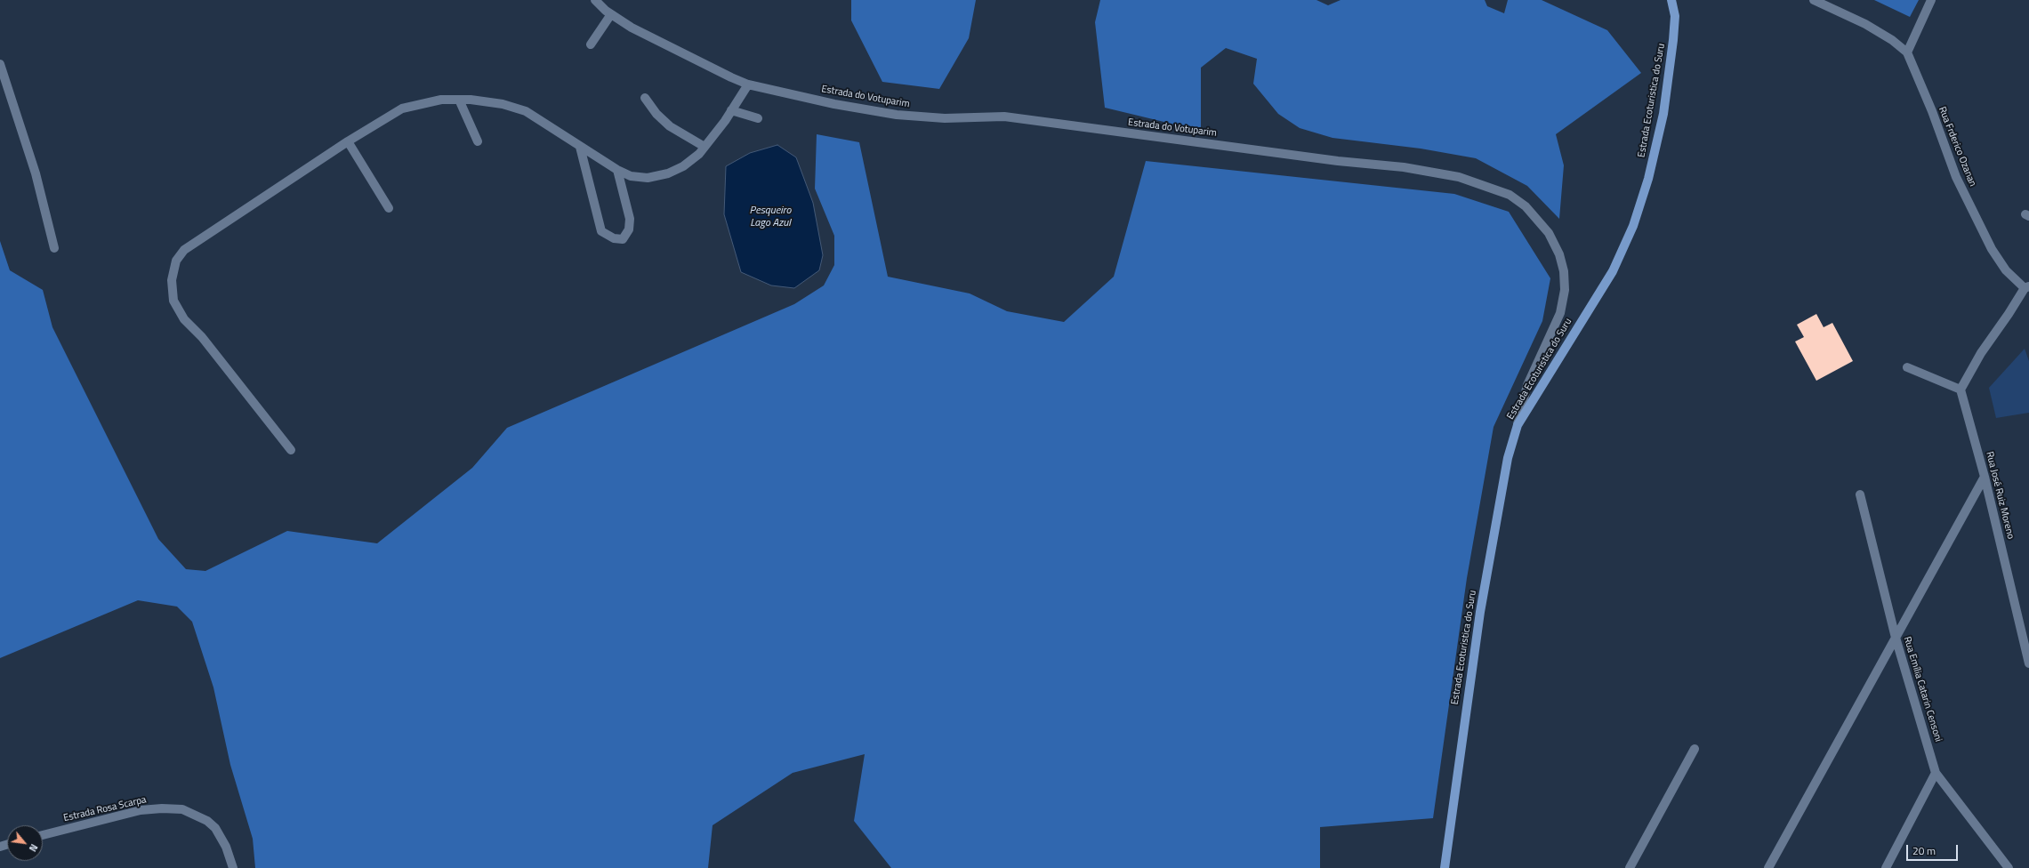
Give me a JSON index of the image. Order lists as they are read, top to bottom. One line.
{"streets":{"main road":["Estrada Ecoturistica do Suru"],"street":["Estrada do Votuparim","Rua Frderico Ozanan","Rua José Ruiz Moreno","Rua Emília Catarin Censoni","Estrada Rosa Scarpa"]},"crossings":[["Estrada do Votuparim","Estrada Ecoturistica do Suru"]],"water":["Pesqueiro Lago Azul"],"scale_bar":"20 m","north":"bottom right"}
